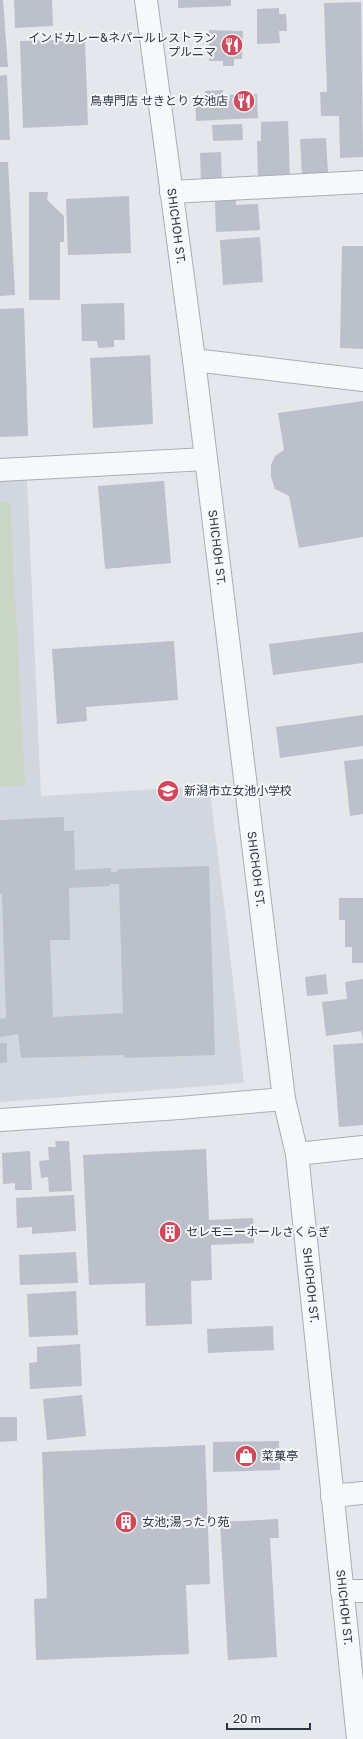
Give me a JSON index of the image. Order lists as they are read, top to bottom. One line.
{"streets":{"street":["SHICHOH ST."]},"places":{"restaurant":["インドカレー&ネパールレストラン プルニマ","鳥専門店 せきとり 女池店"],"school or university":["新潟市立女池小学校"],"building":["セレモニーホールさくらぎ","女池;湯ったり苑"],"shop":["菜菓亭"]},"scale_bar":"20 m"}
